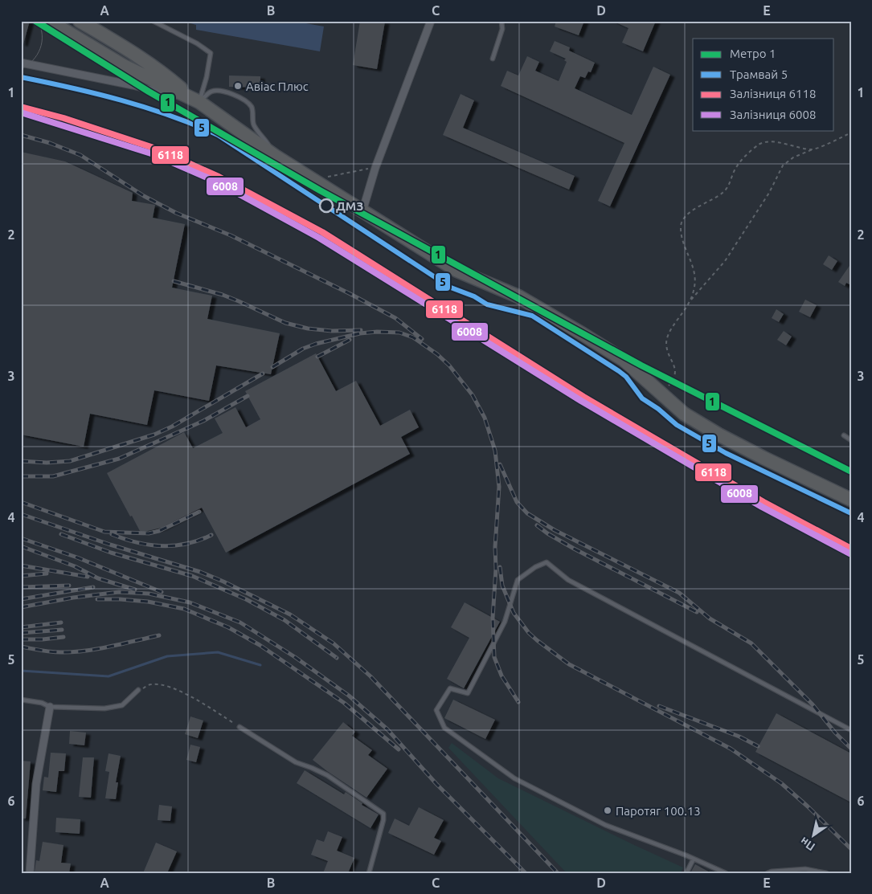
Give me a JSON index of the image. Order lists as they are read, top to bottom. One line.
{"places":["Авіас Плюс","ДМЗ","Паротяг 100.13"],"lines":["metro line 1","tram line 5","rail line 6118","rail line 6008"],"legend":["Метро 1","Трамвай 5","Залізниця 6118","Залізниця 6008"],"north":"bottom left","grid":{"columns":["A","B","C","D","E"],"rows":["1","2","3","4","5","6"]}}
